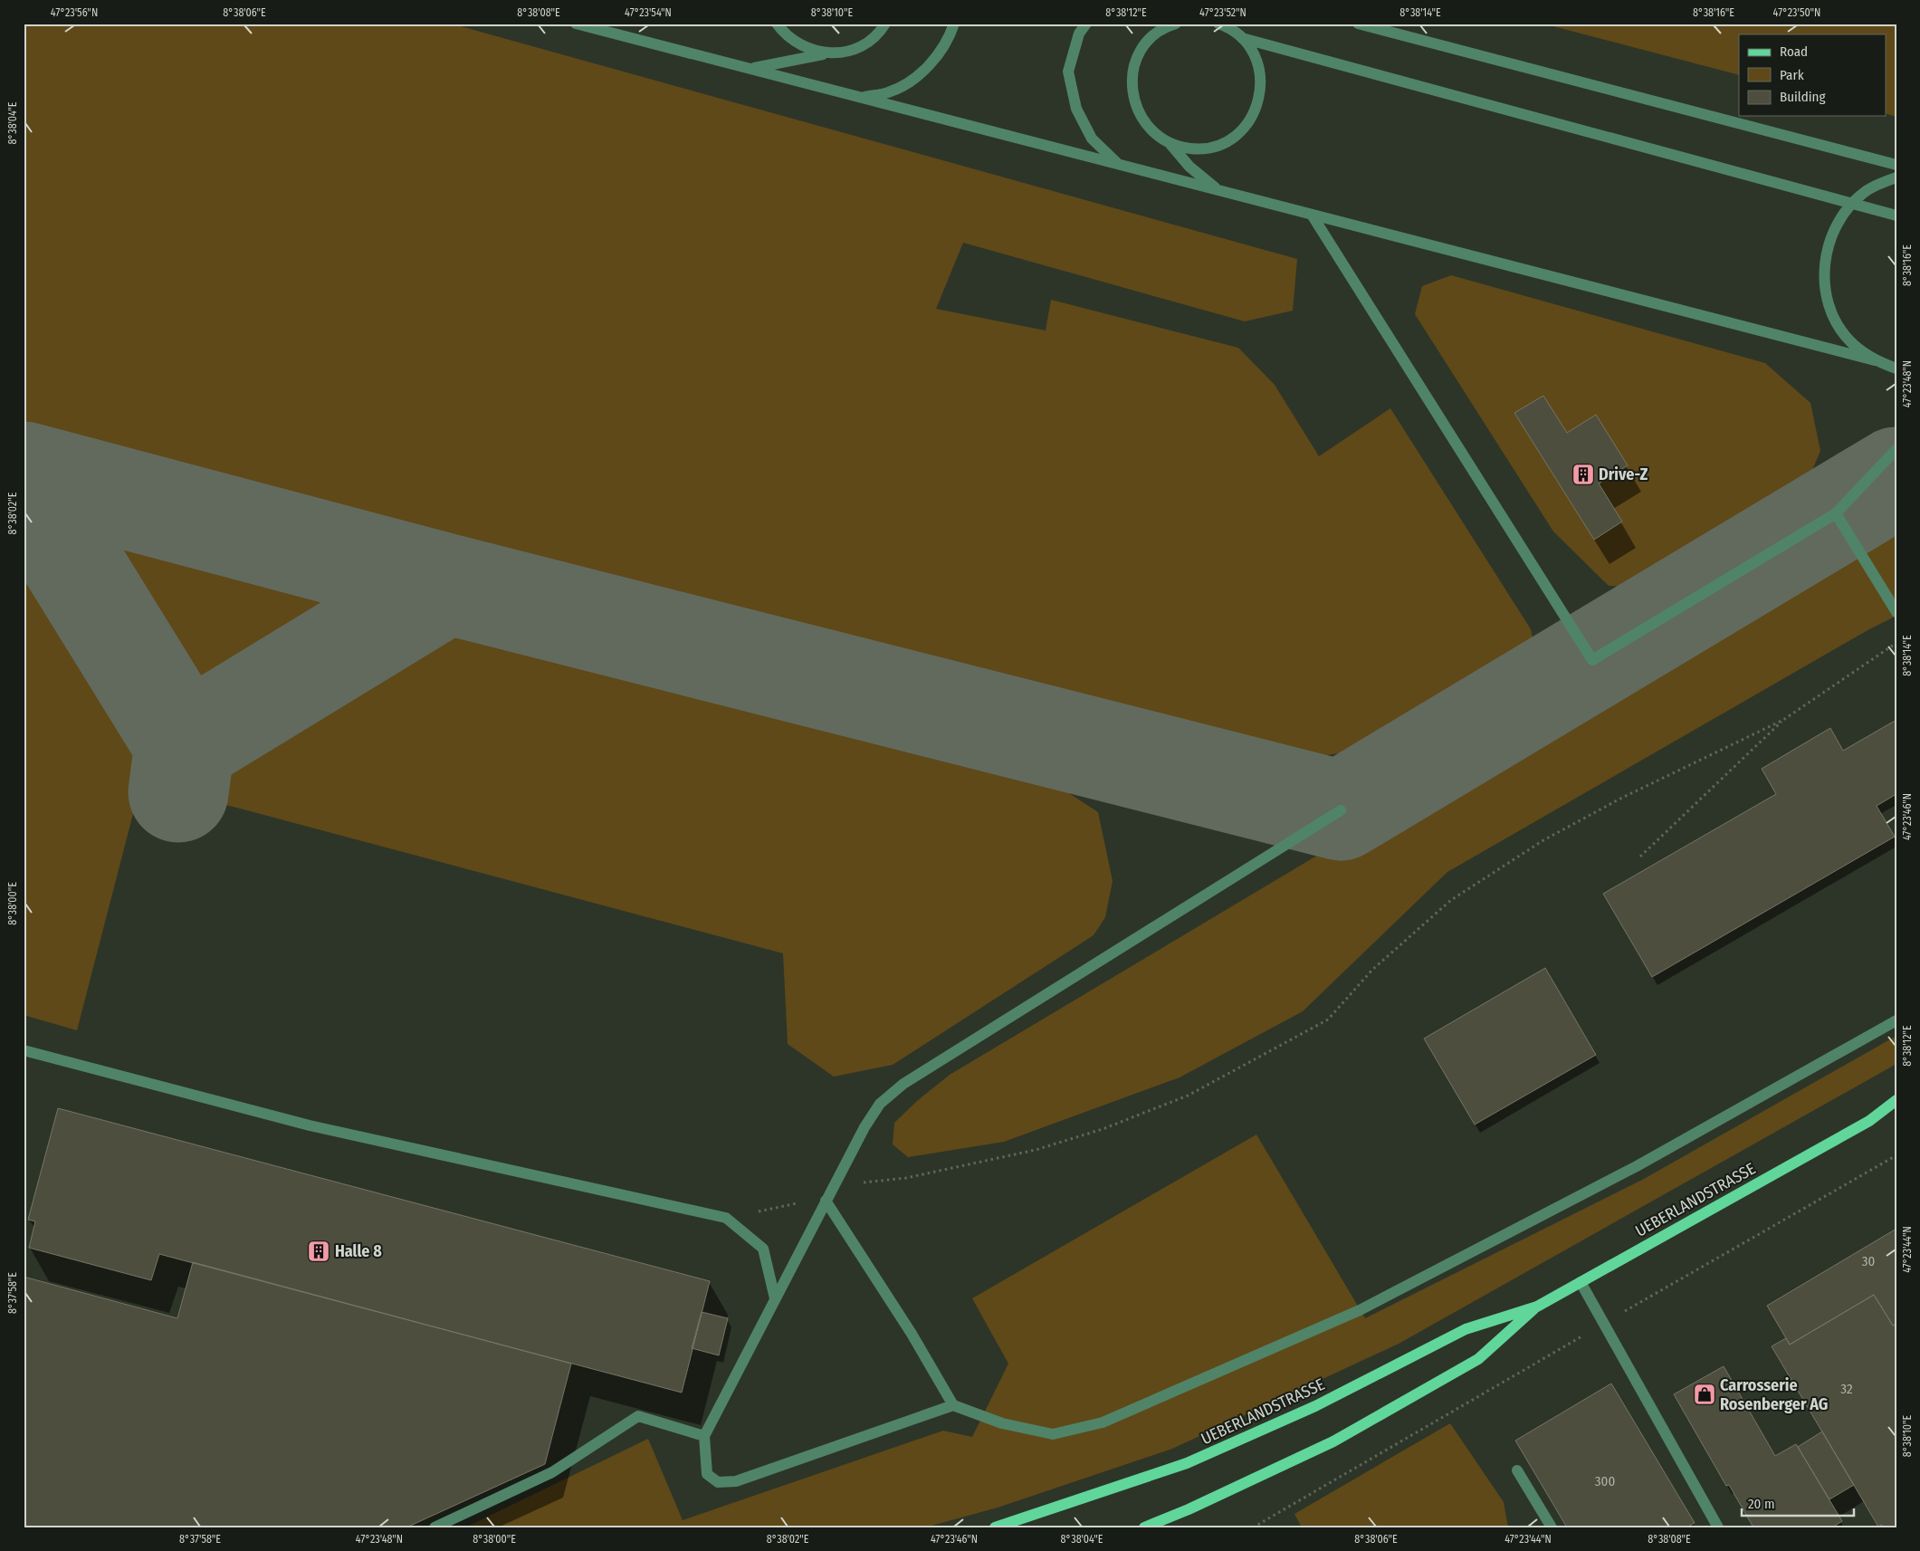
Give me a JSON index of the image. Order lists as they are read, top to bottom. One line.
{"streets":{"main road":["UEBERLANDSTRASSE"]},"places":{"building":["Drive-Z","Halle 8"],"shop":["Carrosserie Rosenberger AG"]},"house_numbers":["30","32","300"],"legend":["Road","Park","Building"],"scale_bar":"20 m","coordinates":["47°23'56\"N","8°38'06\"E","8°38'08\"E","47°23'54\"N","8°38'10\"E","8°38'12\"E","47°23'52\"N","8°38'14\"E","8°38'16\"E","47°23'50\"N","8°38'04\"E","47°23'48\"N","8°38'02\"E","47°23'46\"N","8°38'00\"E","47°23'44\"N","8°37'58\"E"]}
